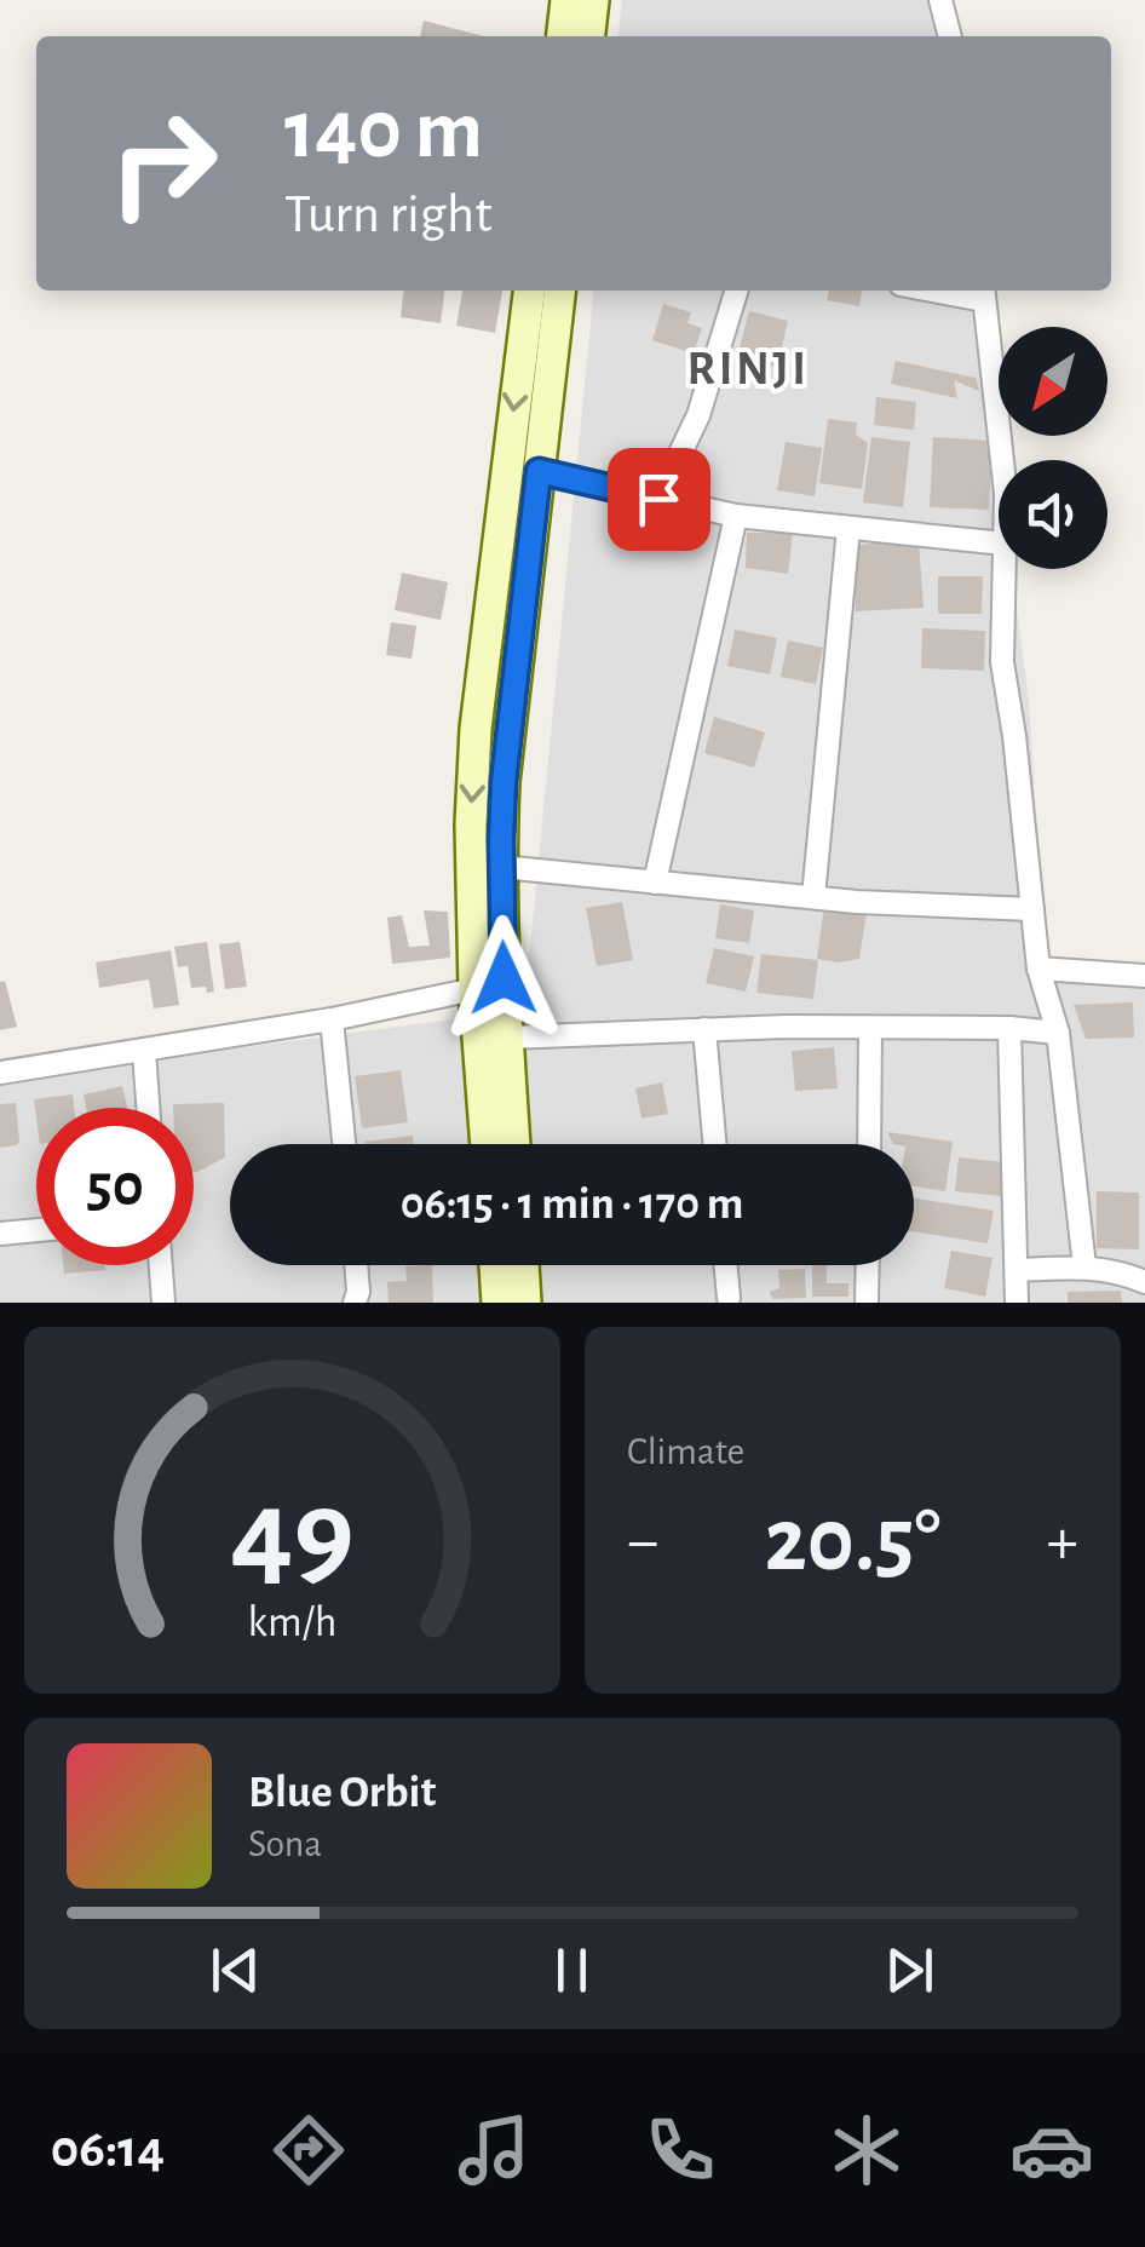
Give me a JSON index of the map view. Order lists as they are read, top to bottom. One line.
{"districts":["RINJI"],"north":"bottom left","page":{"turn":["140 m","Turn right"],"limit":"50","trip":"06:15 · 1 min · 170 m","tile":"Climate","heat":["−","20.5°","+"],"song":["Blue Orbit","Sona"],"tabs":"06:14","gauge":["49","km/h"]}}
